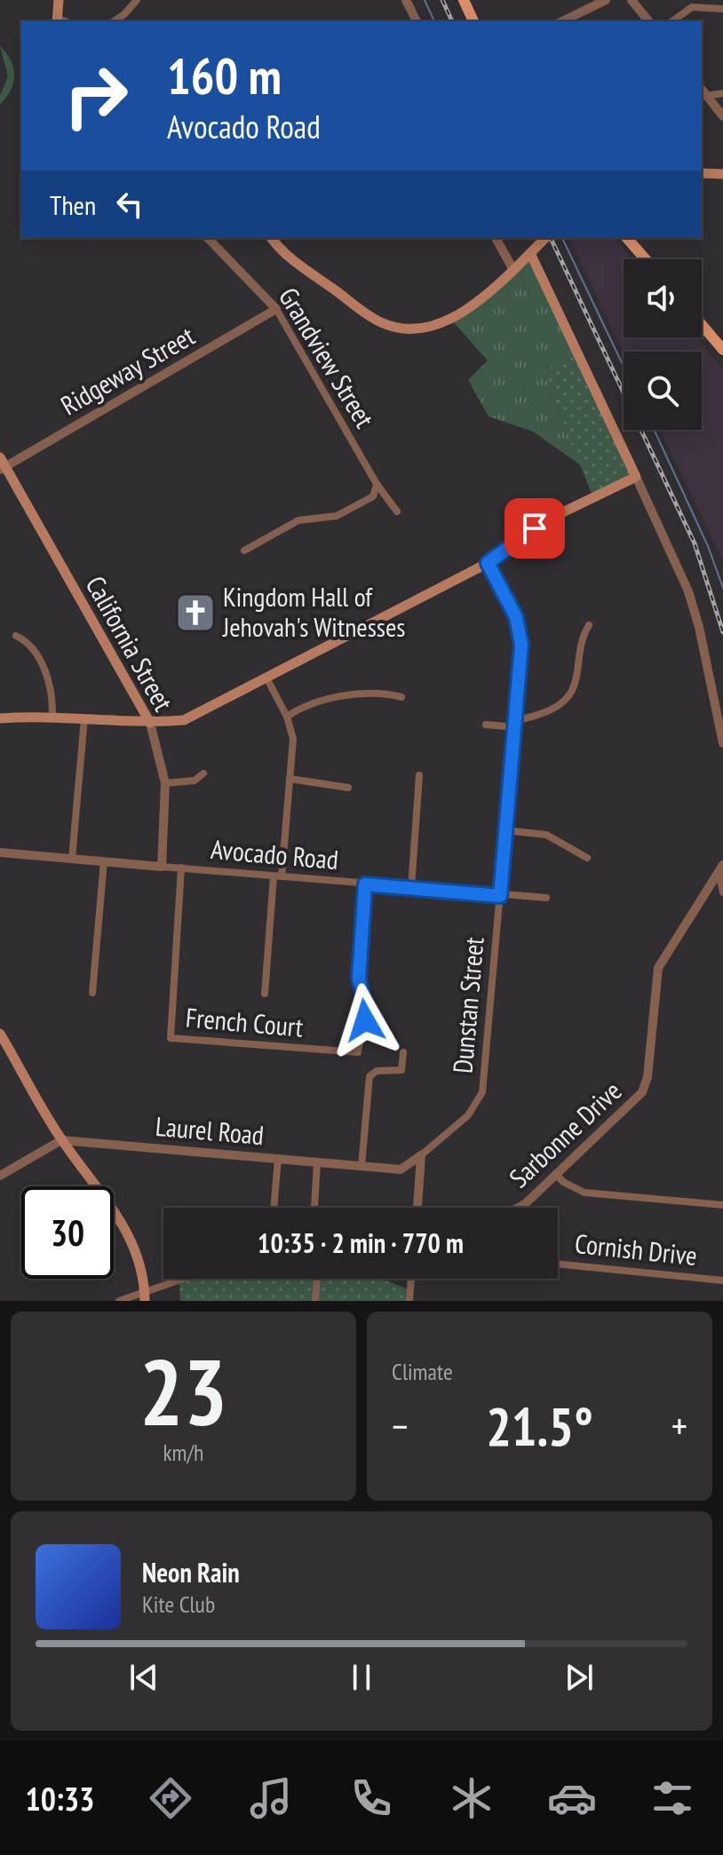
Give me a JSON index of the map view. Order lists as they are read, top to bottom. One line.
{"streets":{"main road":["California Street"],"street":["Grandview Street","Ridgeway Street","Avocado Road","Dunstan Street","French Court","Laurel Road","Sarbonne Drive","Cornish Drive"]},"crossings":[["Grandview Street","Ridgeway Street"],["Ridgeway Street","California Street"],["California Street","Avocado Road"],["Avocado Road","Dunstan Street"],["Avocado Road","French Court"],["Dunstan Street","Laurel Road"]],"places":{"church":["Kingdom Hall of Jehovah's Witnesses"]},"page":{"turn":["160 m","Avocado Road"],"then":"Then","limit":"30","trip":"10:35 · 2 min · 770 m","tile":[["23","km/h"],"Climate"],"heat":["−","21.5°","+"],"song":["Neon Rain","Kite Club"],"tabs":"10:33"}}
